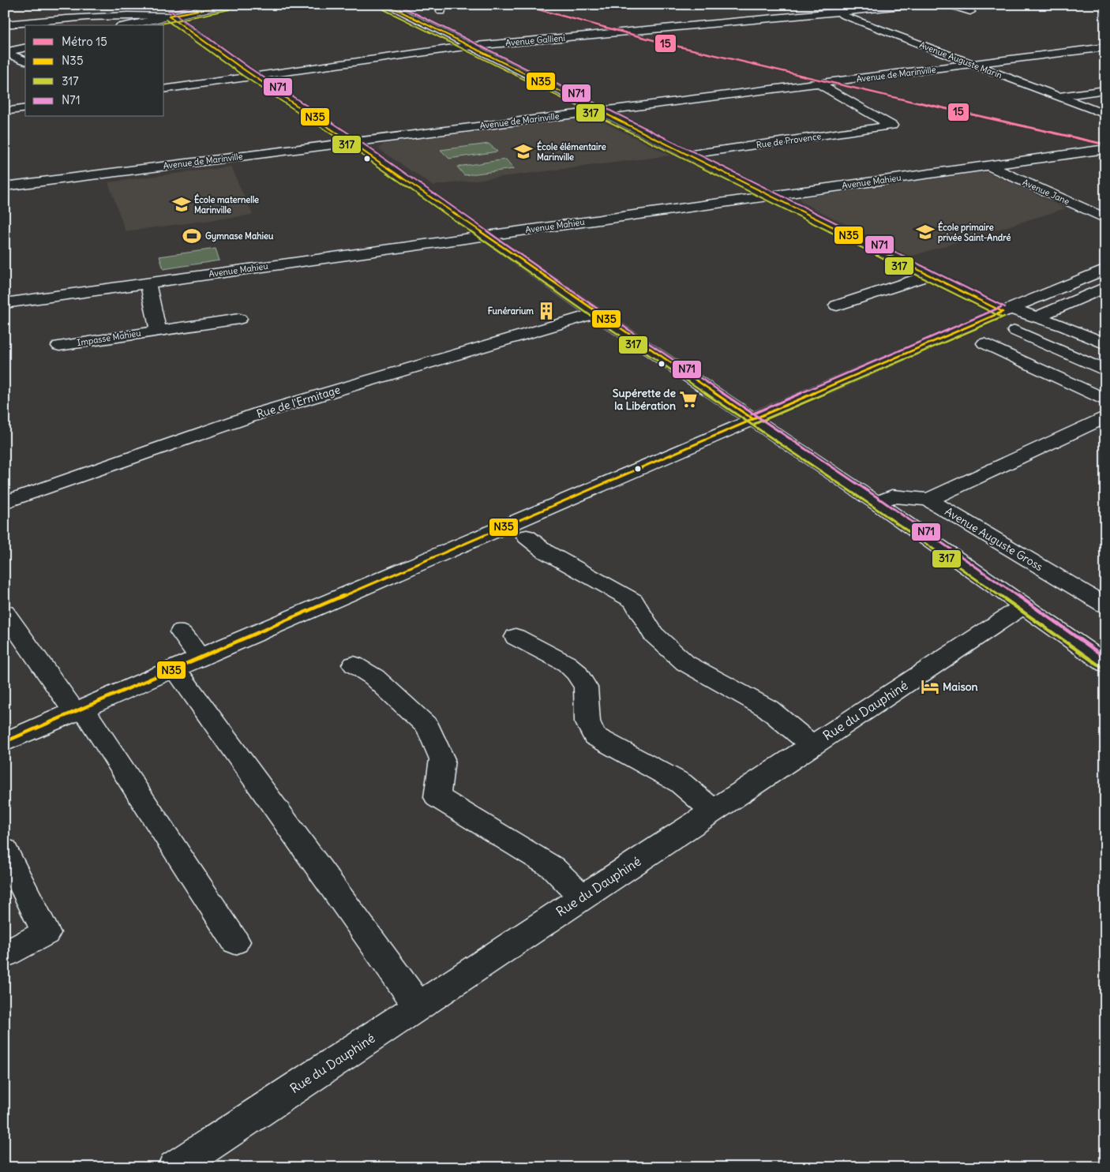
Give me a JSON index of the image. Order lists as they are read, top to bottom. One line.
{"streets":{"street":["Avenue Gallieni","Avenue Auguste Marin","Avenue de Marinville","Rue de Provence","Avenue Mahieu","Avenue Jane","Impasse Mahieu","Rue de l'Ermitage","Avenue Auguste Gross","Rue du Dauphiné"]},"crossings":[["Avenue Gallieni","Avenue Auguste Marin"],["Avenue Auguste Marin","Avenue de Marinville"],["Avenue de Marinville","Rue de Provence"],["Avenue Mahieu","Avenue Jane"]],"places":{"school or university":["École élémentaire Marinville","École maternelle Marinville","École primaire privée Saint-André"],"sports":["Gymnase Mahieu"],"building":["Funérarium"],"supermarket":["Supérette de la Libération"],"hotel":["Maison"]},"lines":["metro line 15","transit line N35","transit line N71","transit line 317"],"legend":["Métro 15","N35","317","N71"]}
